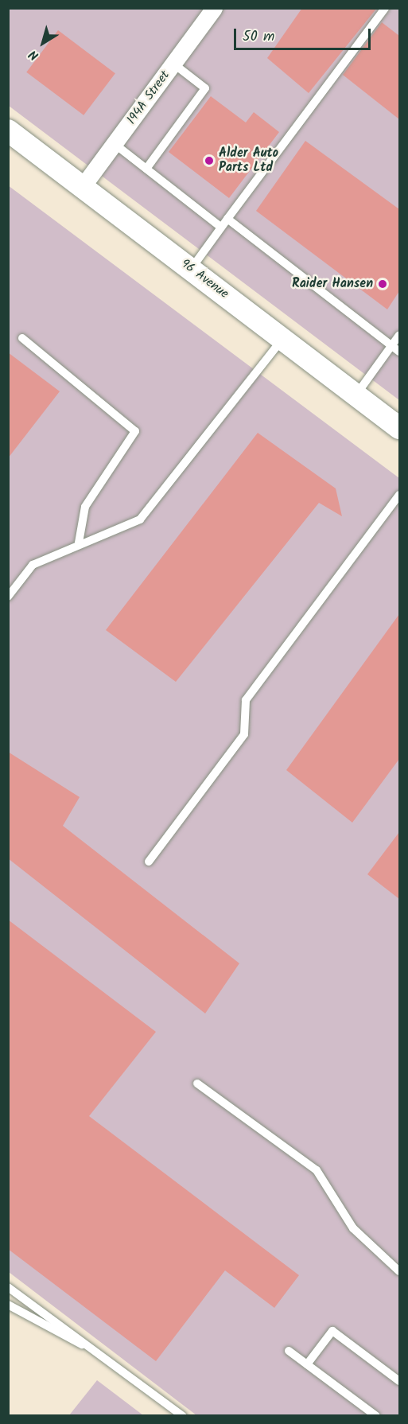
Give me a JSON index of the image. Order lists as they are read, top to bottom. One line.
{"streets":{"main road":["96 Avenue"],"street":["194A Street"]},"crossings":[["194A Street","96 Avenue"]],"places":["Alder Auto Parts Ltd","Raider Hansen"],"scale_bar":"50 m","north":"bottom left"}
